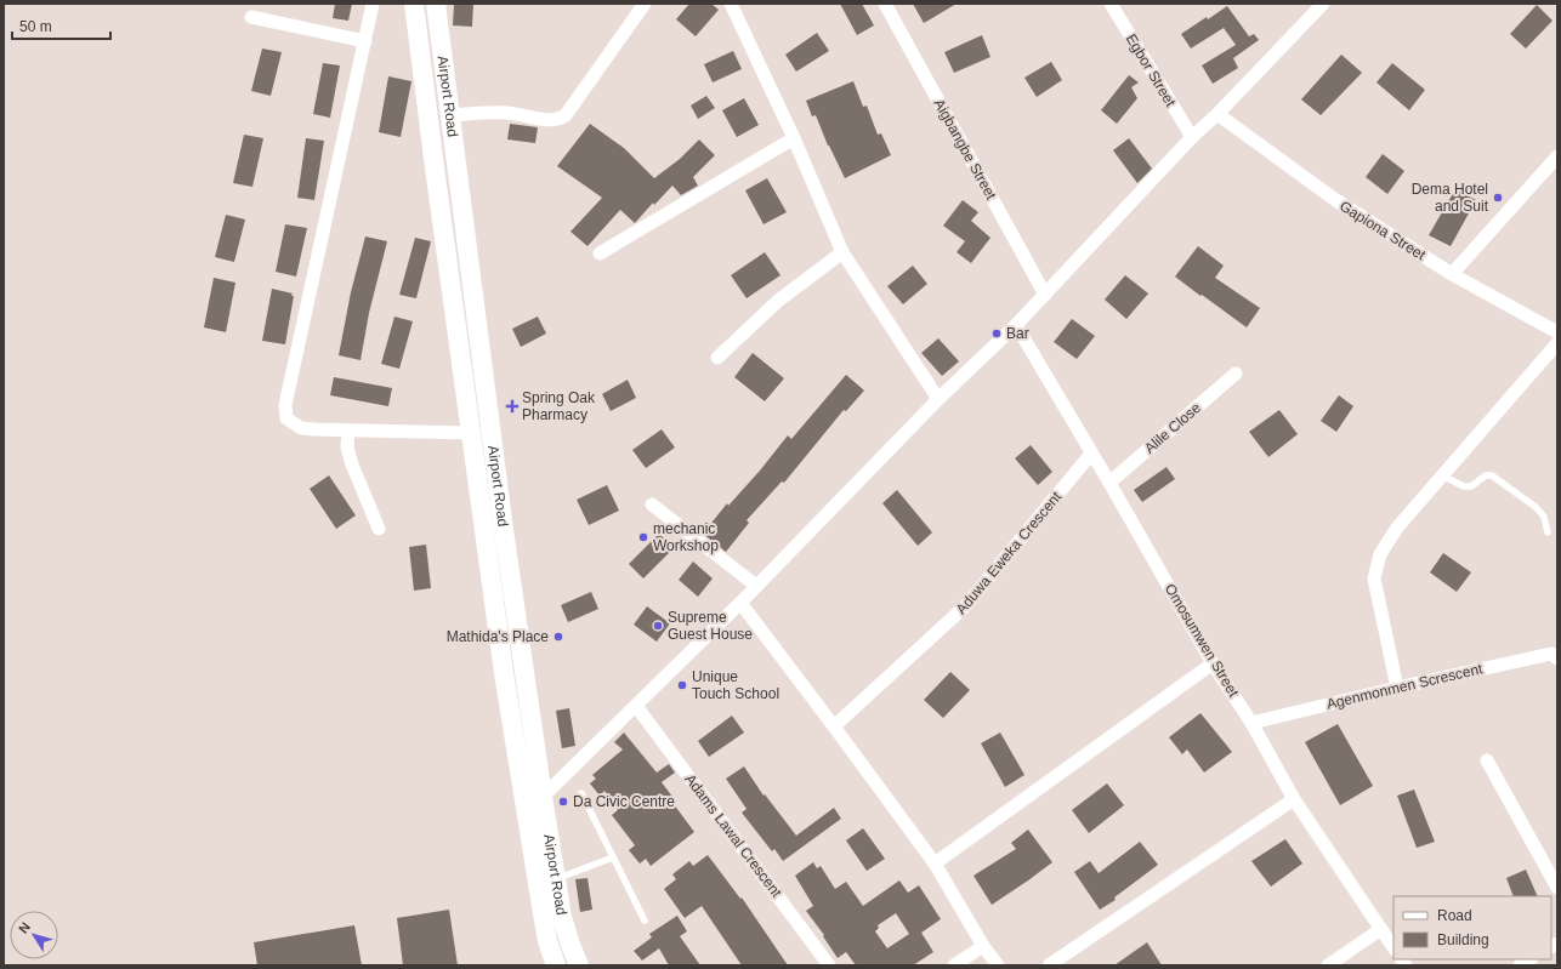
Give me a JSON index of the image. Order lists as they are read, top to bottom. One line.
{"streets":{"main road":["Airport Road"],"street":["Egbor Street","Aigbangbe Street","Gapiona Street","Alile Close","Aduwa Eweka Crescent","Omosumwen Street","Agenmonmen Screscent","Adams Lawal Crescent"]},"crossings":[["Alile Close","Omosumwen Street"],["Aduwa Eweka Crescent","Omosumwen Street"],["Omosumwen Street","Agenmonmen Screscent"]],"places":{"other":["Dema Hotel and Suit","Bar","mechanic Workshop","Supreme Guest House","Mathida's Place","Unique Touch School","Da Civic Centre"],"health":["Spring Oak Pharmacy"]},"legend":["Road","Building"],"scale_bar":"50 m","north":"top left"}
